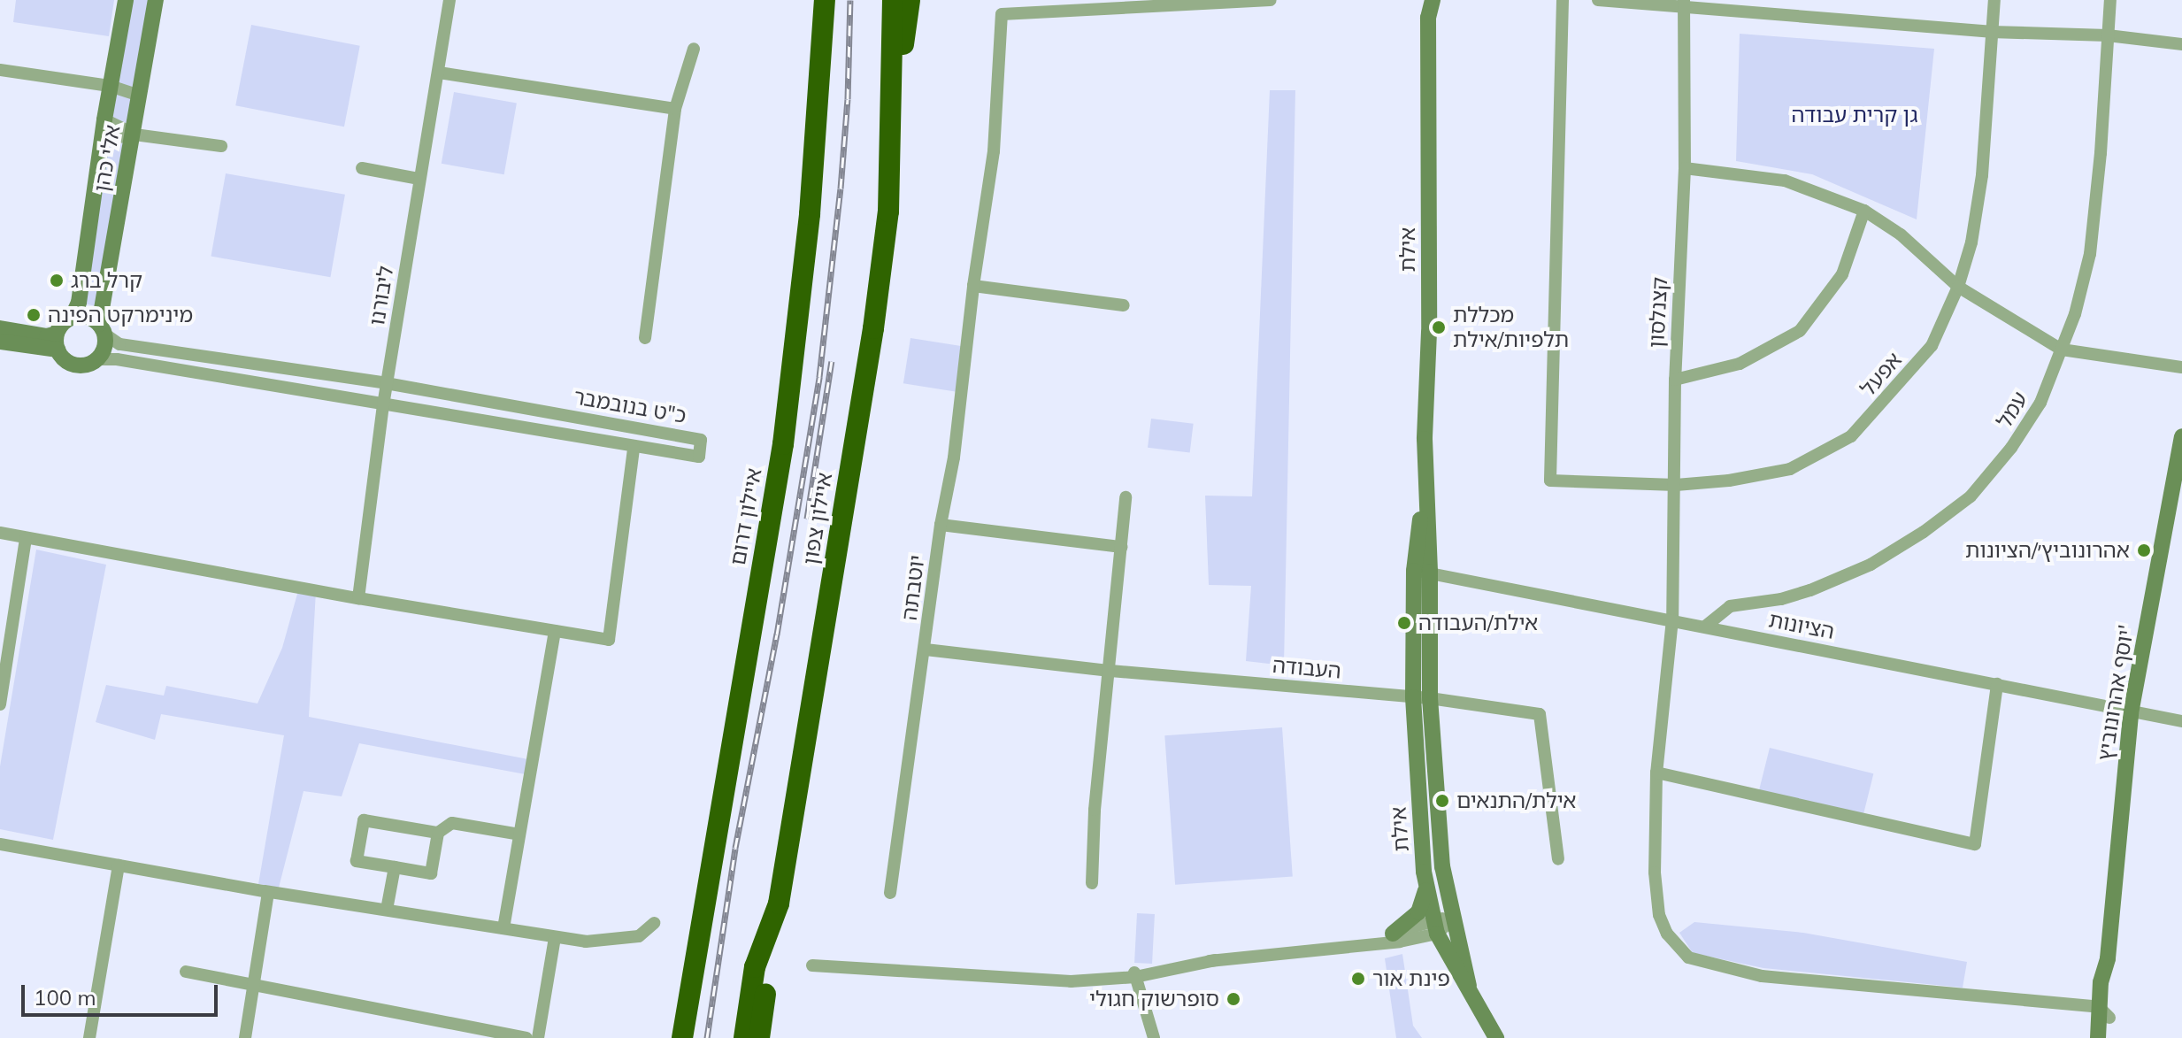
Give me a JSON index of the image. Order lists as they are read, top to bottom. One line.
{"streets":{"highway":["איילון דרום","איילון צפון"],"street":["אלי כהן","אילת","ליבורנו","קצנלסון","אפעל","כ\"ט בנובמבר","עמל","יוטבתה","הציונות","העבודה","יוסף אהרונוביץ'"]},"crossings":[["אלי כהן","כ\"ט בנובמבר"],["אילת","הציונות"],["אילת","העבודה"],["ליבורנו","כ\"ט בנובמבר"],["קצנלסון","אפעל"],["קצנלסון","הציונות"],["קצנלסון","יוסף אהרונוביץ'"],["עמל","הציונות"],["יוטבתה","העבודה"],["הציונות","יוסף אהרונוביץ'"]],"parks":["גן קרית עבודה"],"places":["קרל ברג","מינימרקט הפינה","מכללת תלפיות/אילת","אהרונוביץ׳/הציונות","אילת/העבודה","אילת/התנאים","פינת אור","סופרשוק חגולי"],"scale_bar":"100 m"}
